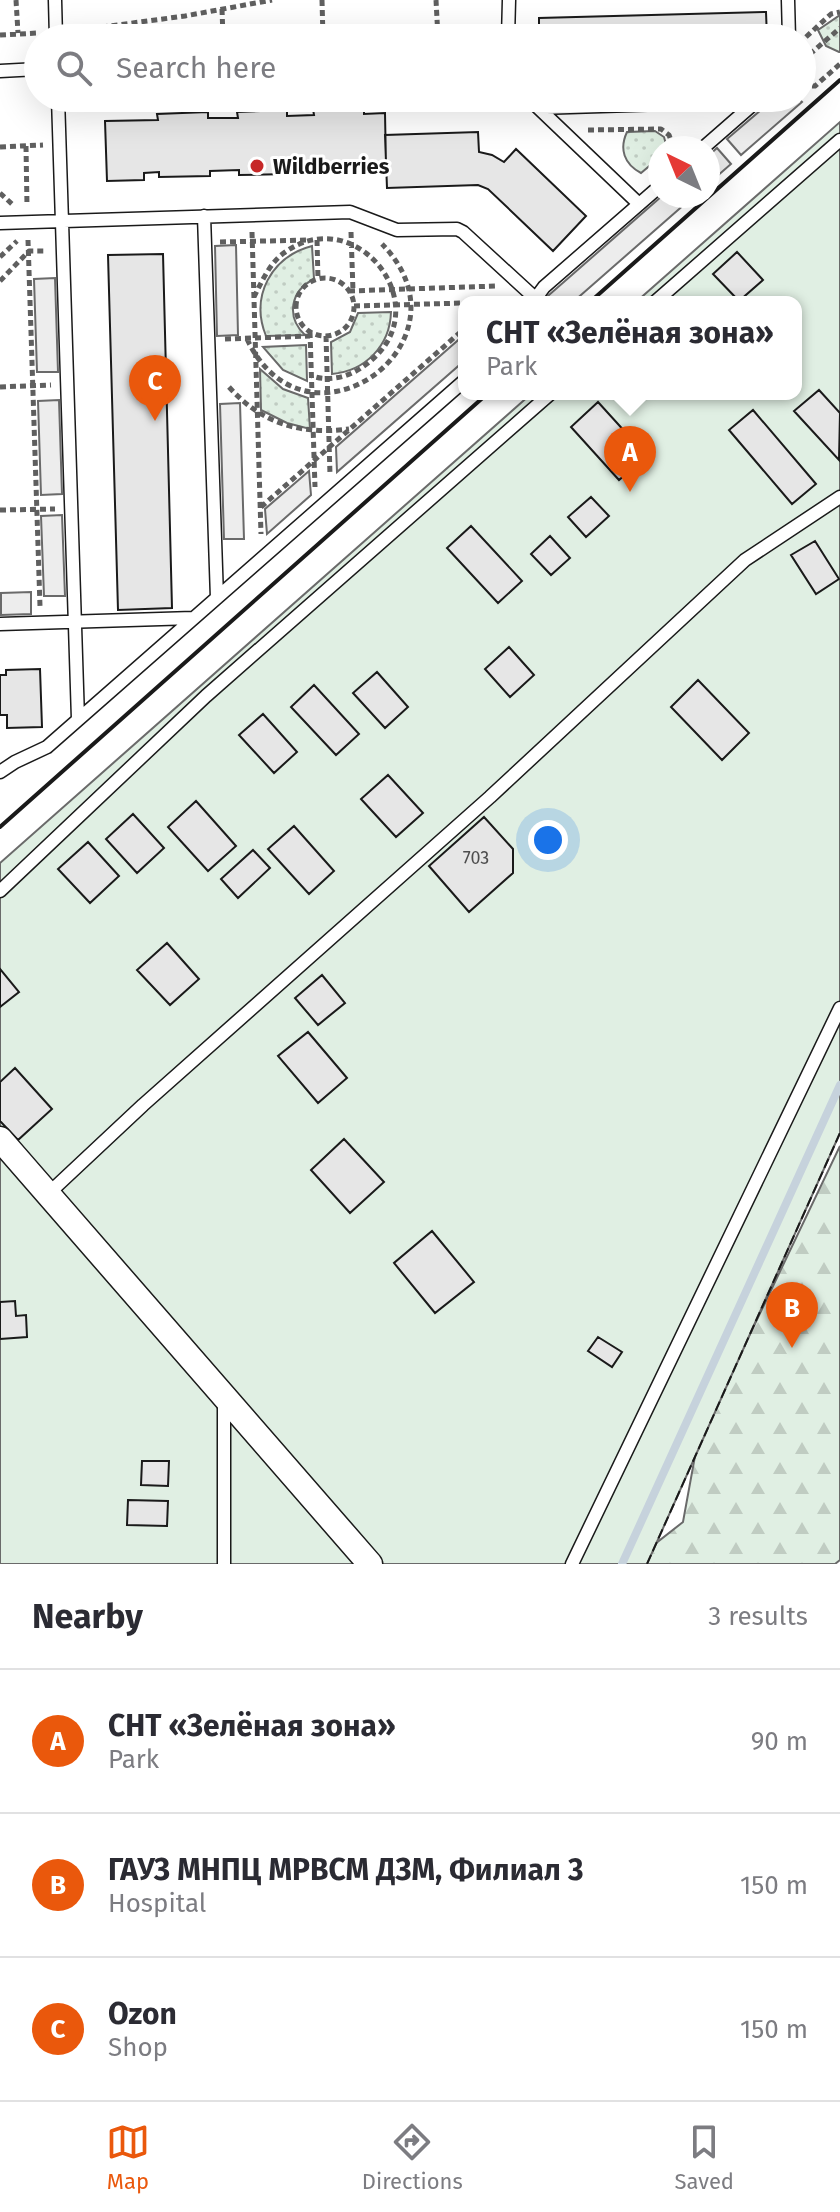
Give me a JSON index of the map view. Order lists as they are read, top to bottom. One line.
{"places":["Wildberries"],"house_numbers":["703"],"north":"top left","page":{"search":"Search here","popup":["СНТ «Зелёная зона»","Park"],"pins":["C","A","B"],"heading":["Nearby","3 results"],"list":[{"mark":"A","name":"СНТ «Зелёная зона»","note":"Park","value":"90 m"},{"mark":"B","name":"ГАУЗ МНПЦ МРВСМ ДЗМ, Филиал 3","note":"Hospital","value":"150 m"},{"mark":"C","name":"Ozon","note":"Shop","value":"150 m"}],"nav":["Map","Directions","Saved"]}}
